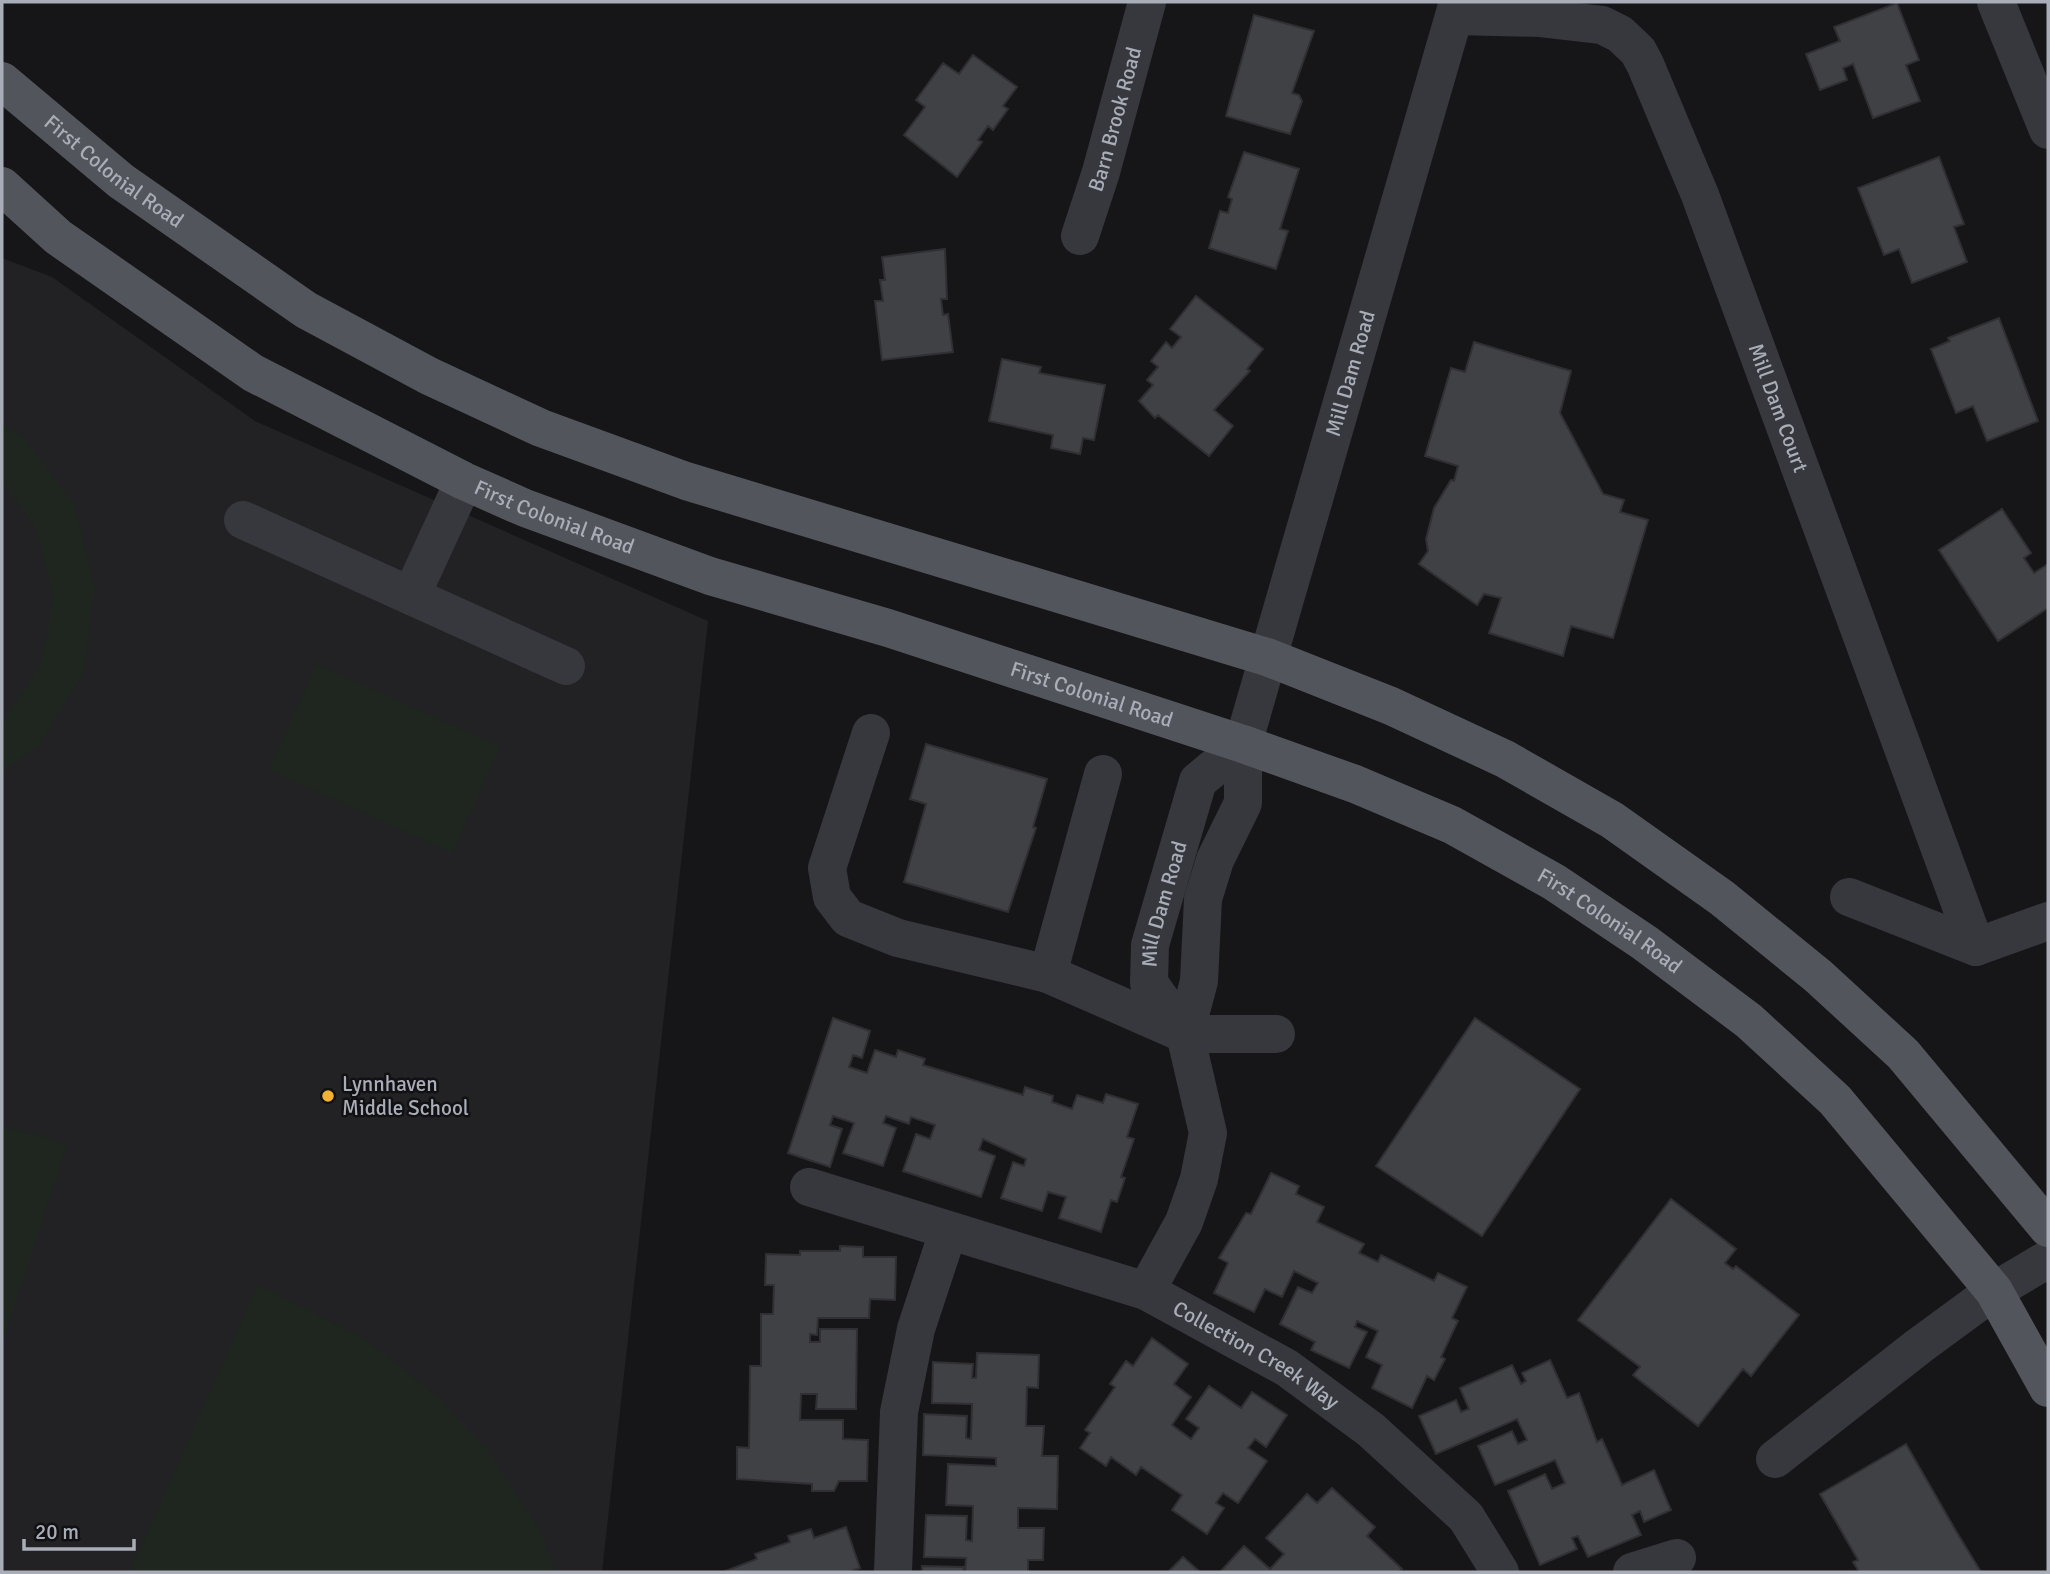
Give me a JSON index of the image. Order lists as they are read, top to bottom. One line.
{"streets":{"main road":["First Colonial Road"],"street":["Barn Brook Road","Mill Dam Road","Mill Dam Court","Collection Creek Way"]},"crossings":[["First Colonial Road","Mill Dam Road"],["Mill Dam Road","Mill Dam Court"],["Mill Dam Road","Collection Creek Way"]],"places":["Lynnhaven Middle School"],"scale_bar":"20 m"}
